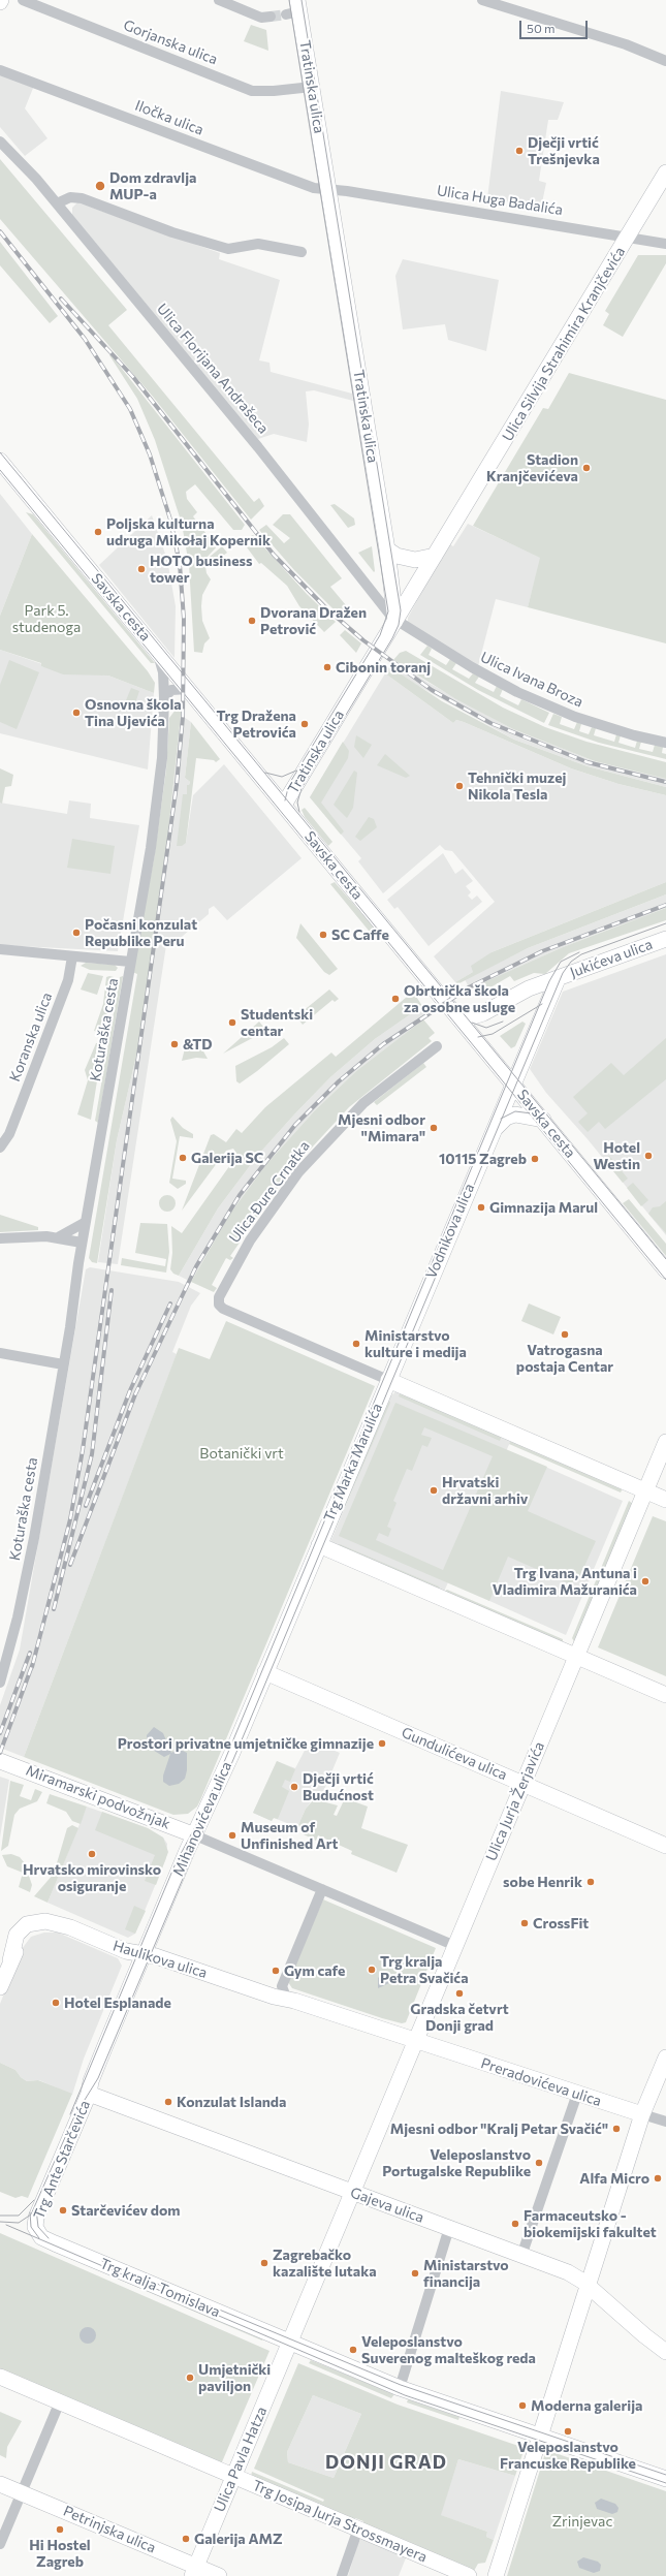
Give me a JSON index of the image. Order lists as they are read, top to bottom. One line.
{"streets":{"street":["Gorjanska ulica","Tratinska ulica","Iločka ulica","Ulica Huga Badalića","Ulica Silvija Strahimira Kranjčevića","Ulica Florijana Andrašeca","Savska cesta","Ulica Ivana Broza","Jukićeva ulica","Koturaška cesta","Koranska ulica","Ulica Đure Crnatka","Vodnikova ulica","Trg Marka Marulića","Gundulićeva ulica","Miramarski podvožnjak","Ulica Jurja Žerjavića","Mihanovićeva ulica","Haulikova ulica","Preradovićeva ulica","Trg Ante Starčevića","Gajeva ulica","Trg kralja Tomislava","Ulica Pavla Hatza","Trg Josipa Jurja Strossmayera","Petrinjska ulica"]},"crossings":[["Gorjanska ulica","Tratinska ulica"],["Tratinska ulica","Iločka ulica"],["Tratinska ulica","Ulica Huga Badalića"],["Tratinska ulica","Ulica Silvija Strahimira Kranjčevića"],["Tratinska ulica","Ulica Florijana Andrašeca"],["Tratinska ulica","Savska cesta"],["Tratinska ulica","Ulica Ivana Broza"],["Iločka ulica","Ulica Huga Badalića"],["Ulica Huga Badalića","Ulica Silvija Strahimira Kranjčevića"],["Ulica Silvija Strahimira Kranjčevića","Ulica Florijana Andrašeca"],["Ulica Silvija Strahimira Kranjčevića","Ulica Ivana Broza"],["Ulica Florijana Andrašeca","Ulica Ivana Broza"],["Savska cesta","Jukićeva ulica"],["Savska cesta","Koturaška cesta"],["Savska cesta","Vodnikova ulica"],["Jukićeva ulica","Vodnikova ulica"],["Ulica Đure Crnatka","Vodnikova ulica"],["Ulica Đure Crnatka","Trg Marka Marulića"],["Vodnikova ulica","Trg Marka Marulića"],["Trg Marka Marulića","Mihanovićeva ulica"],["Gundulićeva ulica","Ulica Jurja Žerjavića"],["Gundulićeva ulica","Mihanovićeva ulica"],["Miramarski podvožnjak","Mihanovićeva ulica"],["Mihanovićeva ulica","Haulikova ulica"],["Mihanovićeva ulica","Trg Ante Starčevića"],["Mihanovićeva ulica","Gajeva ulica"],["Preradovićeva ulica","Ulica Pavla Hatza"],["Trg Ante Starčevića","Gajeva ulica"],["Trg Ante Starčevića","Trg kralja Tomislava"],["Gajeva ulica","Ulica Pavla Hatza"],["Trg kralja Tomislava","Ulica Pavla Hatza"],["Ulica Pavla Hatza","Trg Josipa Jurja Strossmayera"],["Ulica Pavla Hatza","Petrinjska ulica"]],"districts":["DONJI GRAD"],"parks":["Park 5. studenoga","Botanički vrt","Zrinjevac"],"places":["Dječji vrtić Trešnjevka","Dom zdravlja MUP-a","Stadion Kranjčevićeva","Poljska kulturna udruga Mikołaj Kopernik","HOTO business tower","Dvorana Dražen Petrović","Cibonin toranj","Osnovna škola Tina Ujevića","Trg Dražena Petrovića","Tehnički muzej Nikola Tesla","Počasni konzulat Republike Peru","SC Caffe","Obrtnička škola za osobne usluge","Studentski centar","&TD","Mjesni odbor \"Mimara\"","Hotel Westin","Galerija SC","10115 Zagreb","Gimnazija Marul","Vatrogasna postaja Centar","Ministarstvo kulture i medija","Hrvatski državni arhiv","Trg Ivana, Antuna i Vladimira Mažuranića","Prostori privatne umjetničke gimnazije","Dječji vrtić Budućnost","Museum of Unfinished Art","Hrvatsko mirovinsko osiguranje","sobe Henrik","CrossFit","Trg kralja Petra Svačića","Gym cafe","Gradska četvrt Donji grad","Hotel Esplanade","Konzulat Islanda","Mjesni odbor \"Kralj Petar Svačić\"","Veleposlanstvo Portugalske Republike","Alfa Micro","Starčevićev dom","Farmaceutsko - biokemijski fakultet","Zagrebačko kazalište lutaka","Ministarstvo financija","Veleposlanstvo Suverenog malteškog reda","Umjetnički paviljon","Moderna galerija","Veleposlanstvo Francuske Republike","Hi Hostel Zagreb","Galerija AMZ"],"scale_bar":"50 m"}
